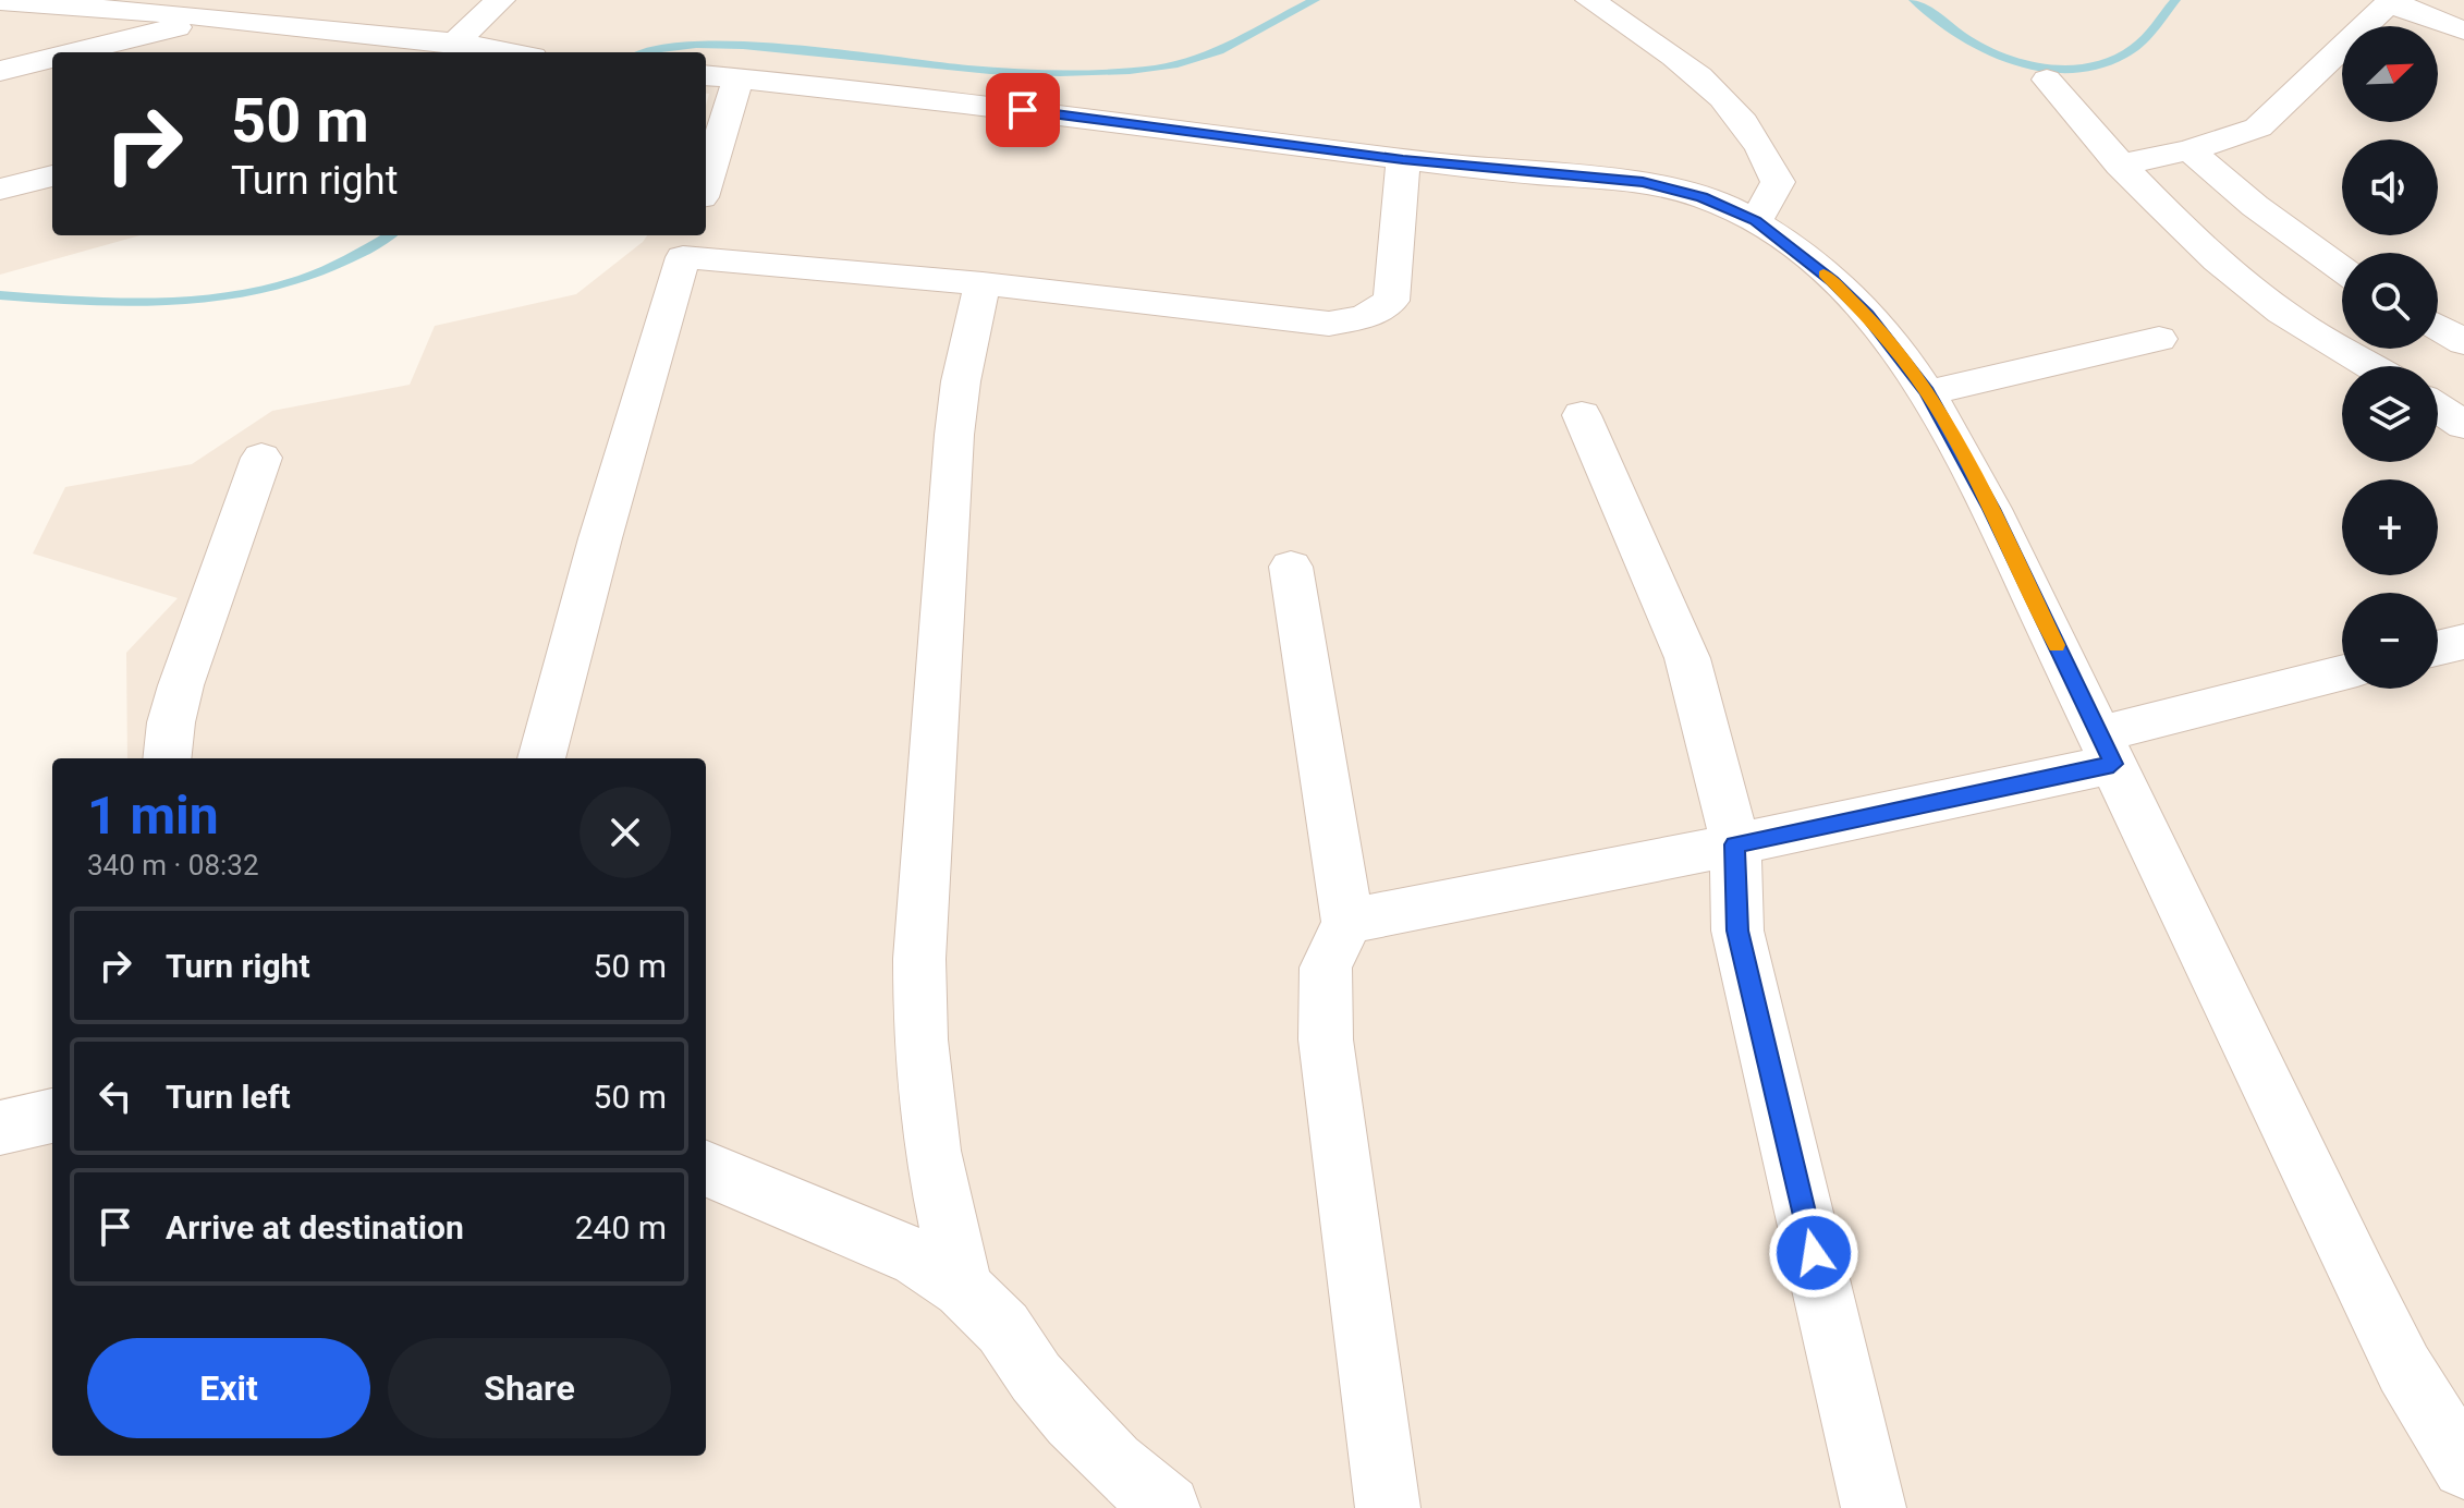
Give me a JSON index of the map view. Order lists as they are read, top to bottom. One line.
{"north":"top right","page":{"map_buttons":["+","−"],"turn":["50 m","Turn right"],"heading":["1 min","340 m · 08:32"],"list":[{"name":"Turn right","value":"50 m"},{"name":"Turn left","value":"50 m"},{"name":"Arrive at destination","value":"240 m"}],"buttons":["Exit","Share"]}}
